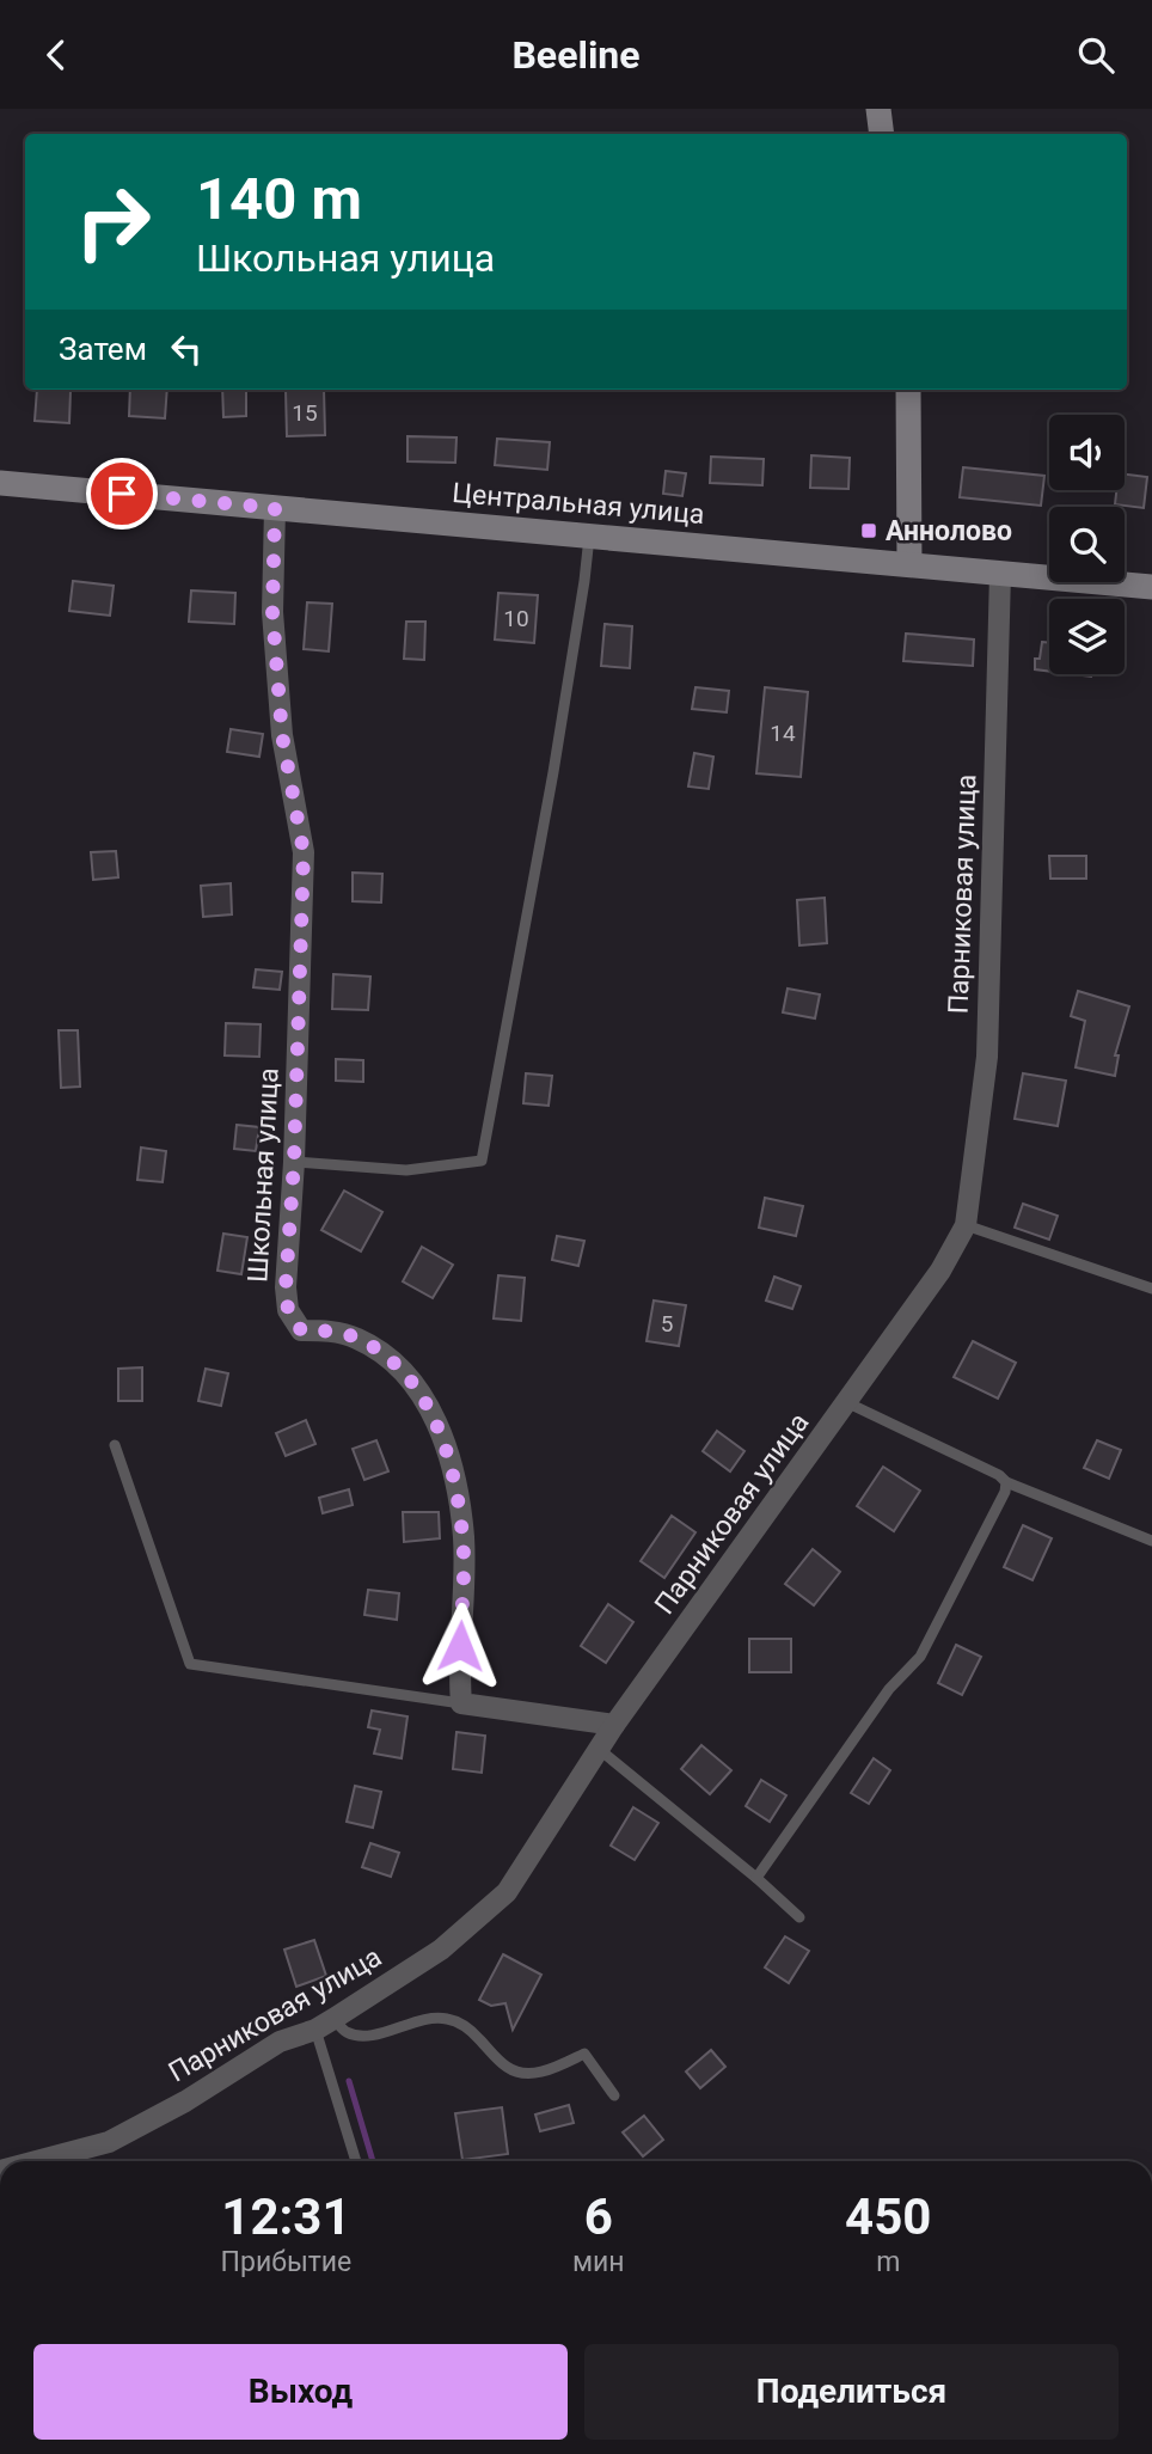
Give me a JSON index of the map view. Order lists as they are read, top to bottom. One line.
{"streets":{"main road":["Центральная улица"],"street":["Парниковая улица","Школьная улица"]},"crossings":[["Центральная улица","Парниковая улица"],["Центральная улица","Школьная улица"]],"places":{"transit":["Аннолово"]},"house_numbers":["15","10","14","5"],"page":{"header":"Beeline","turn":["140 m","Школьная улица"],"then":"Затем","eta":["12:31","Прибытие","6","мин","450","m"],"buttons":["Выход","Поделиться"]}}
